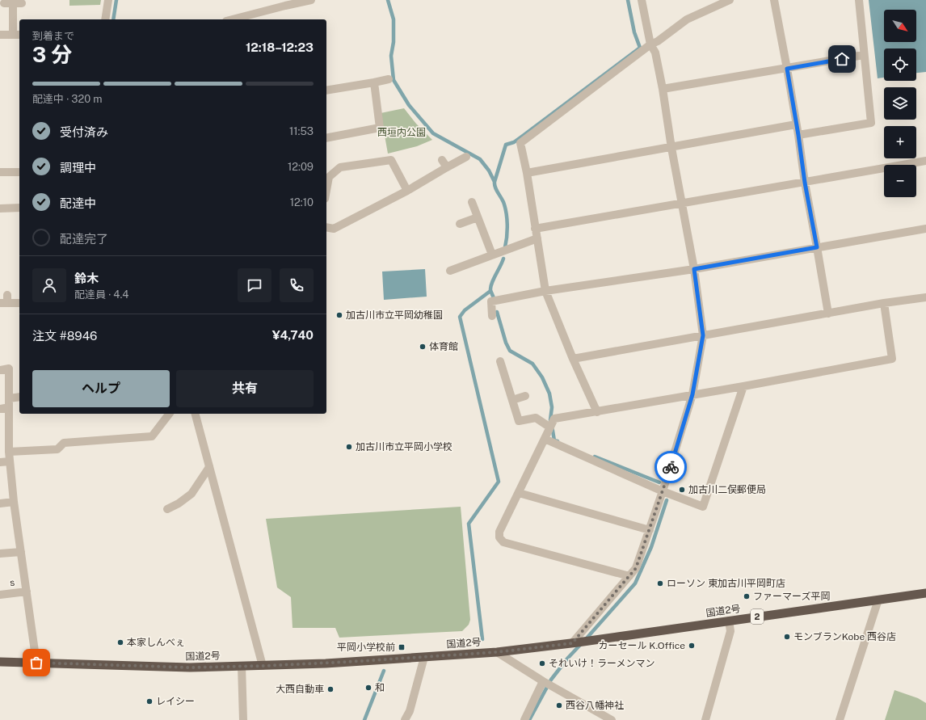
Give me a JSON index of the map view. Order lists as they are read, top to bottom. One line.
{"streets":{"highway":["国道2号","2"],"street":["s"]},"parks":["西垣内公園"],"places":{"other":["加古川市立平岡幼稚園","体育館","加古川市立平岡小学校","加古川二俣郵便局","ローソン 東加古川平岡町店","ファーマーズ平岡","モンブランKobe 西谷店","本家しんべぇ","カーセール K.Office","それいけ！ラーメンマン","和","大西自動車","レイシー","西谷八幡神社"],"transit":["平岡小学校前"]},"north":"bottom right","page":{"map_buttons":["+","−"],"heading":["3 分","到着まで","12:18–12:23"],"panel":["鈴木","配達員 · 4.4","注文 #8946","¥4,740"],"bar":"配達中 · 320 m","list":[["受付済み","11:53"],["調理中","12:09"],["配達中","12:10"],"配達完了"],"buttons":["ヘルプ","共有"]}}
